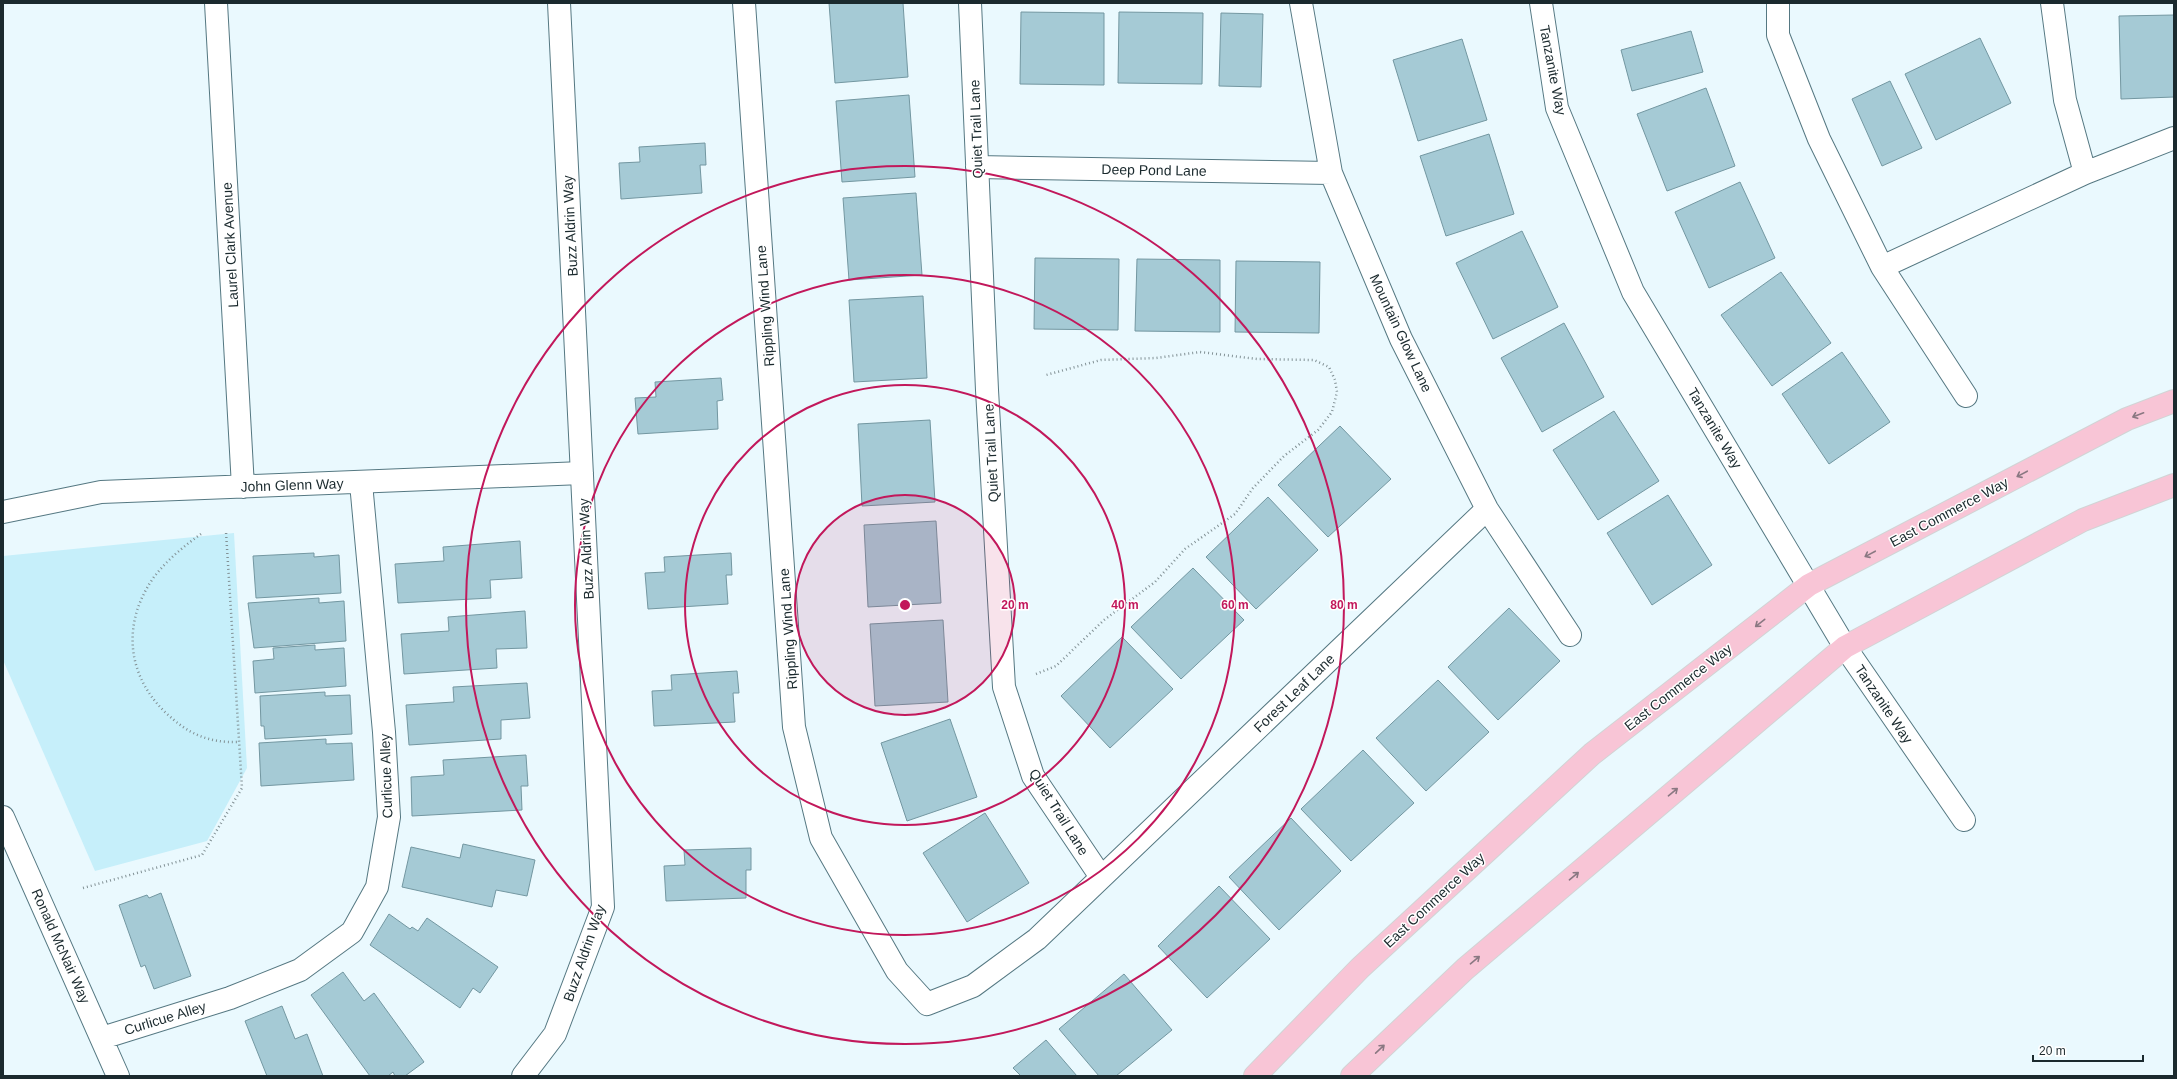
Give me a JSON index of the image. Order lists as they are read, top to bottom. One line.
{"streets":{"main road":["East Commerce Way"],"street":["Tanzanite Way","Quiet Trail Lane","Deep Pond Lane","Buzz Aldrin Way","Laurel Clark Avenue","Rippling Wind Lane","Mountain Glow Lane","John Glenn Way","Forest Leaf Lane","Curlicue Alley","Ronald McNair Way"]},"crossings":[["Tanzanite Way","East Commerce Way"],["Quiet Trail Lane","Deep Pond Lane"],["Quiet Trail Lane","Rippling Wind Lane"],["Quiet Trail Lane","Forest Leaf Lane"],["Deep Pond Lane","Mountain Glow Lane"],["Buzz Aldrin Way","John Glenn Way"],["Laurel Clark Avenue","John Glenn Way"],["Rippling Wind Lane","Forest Leaf Lane"],["Mountain Glow Lane","Forest Leaf Lane"],["John Glenn Way","Curlicue Alley"],["Curlicue Alley","Ronald McNair Way"]],"scale_bar":"20 m","rings":["20 m","40 m","60 m","80 m"]}
